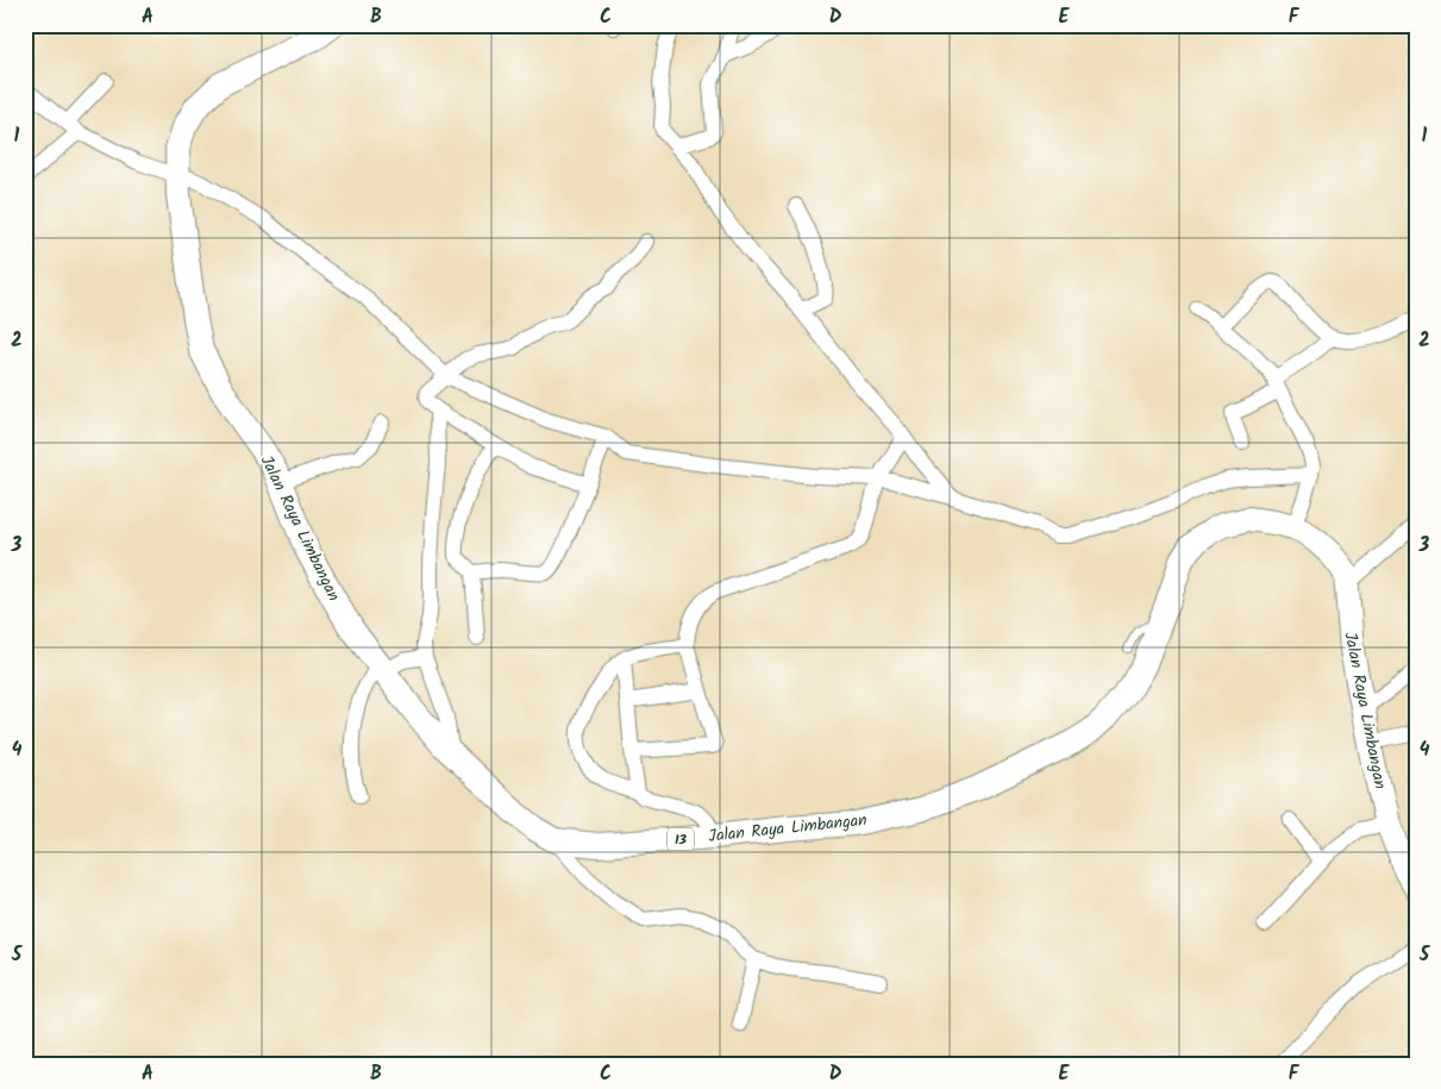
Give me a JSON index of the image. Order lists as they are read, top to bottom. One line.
{"streets":{"highway":["Jalan Raya Limbangan","13"]},"grid":{"columns":["A","B","C","D","E","F"],"rows":["1","2","3","4","5"]}}
